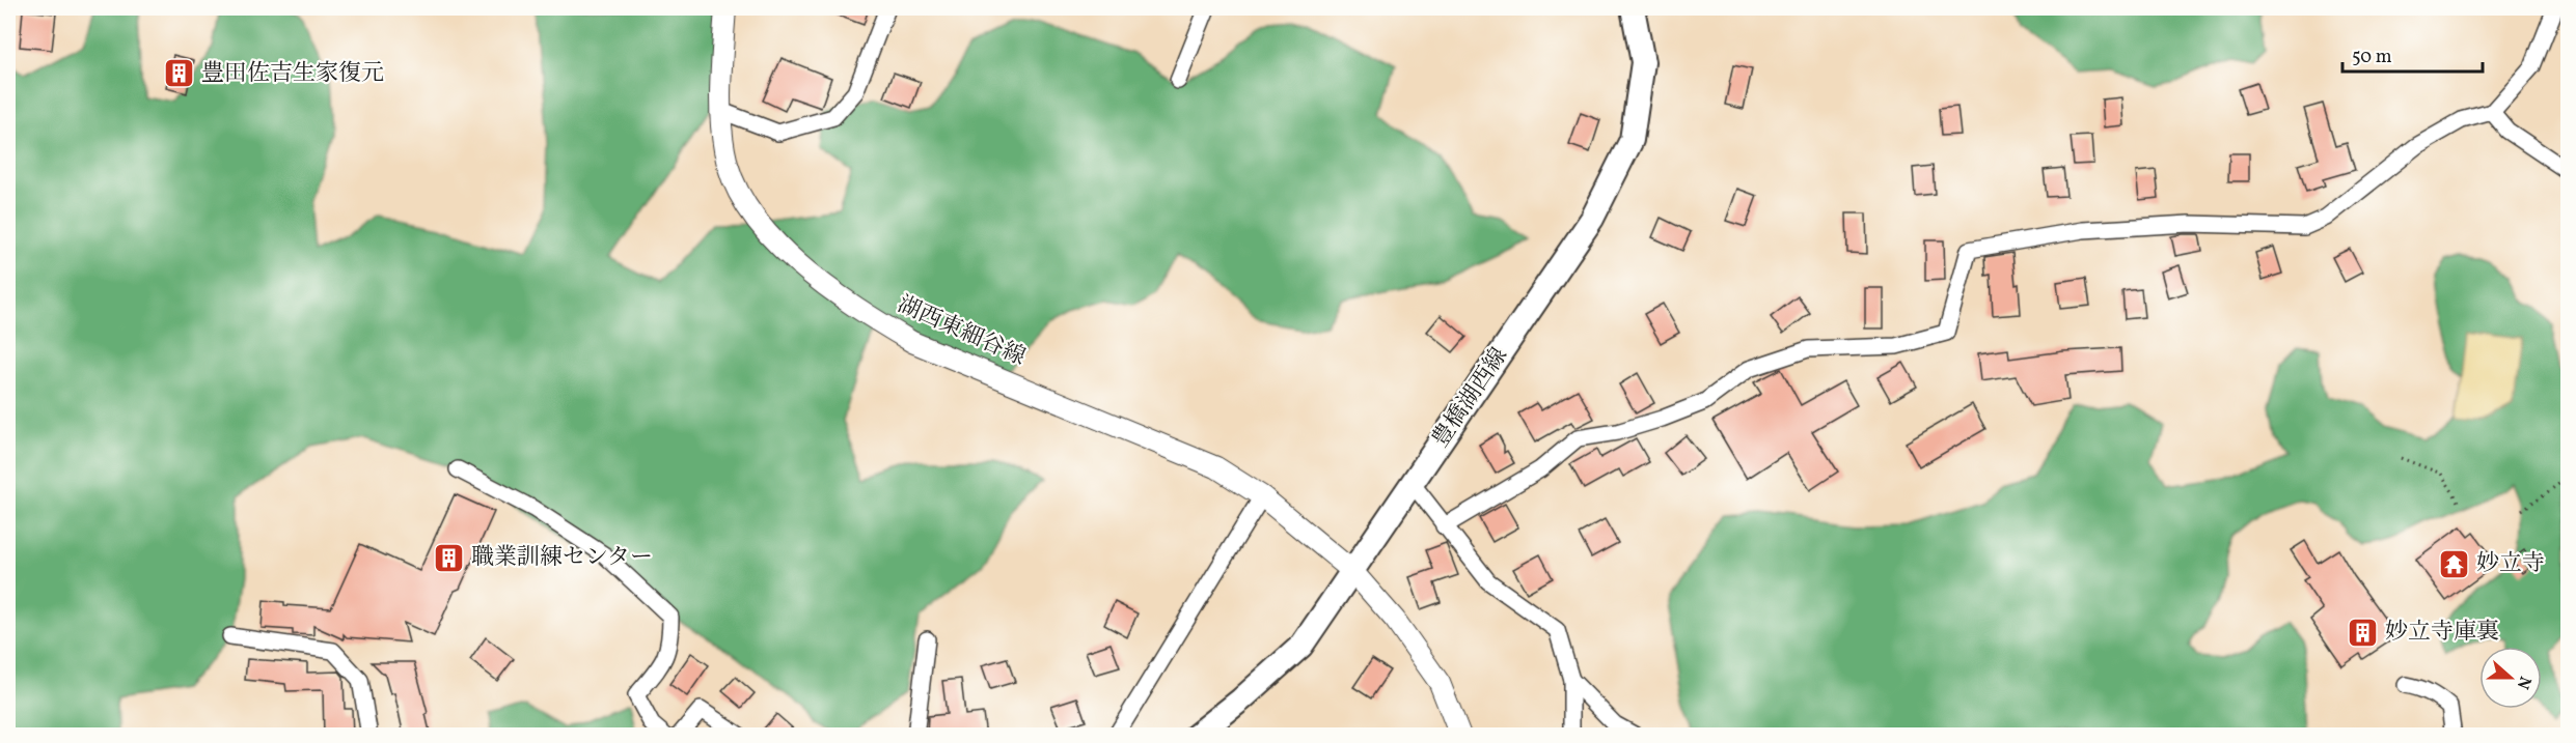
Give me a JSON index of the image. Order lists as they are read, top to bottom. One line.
{"streets":{"main road":["湖西東細谷線","豊橋湖西線"]},"crossings":[["湖西東細谷線","豊橋湖西線"]],"places":{"building":["豊田佐吉生家復元","職業訓練センター","妙立寺庫裏"],"temple":["妙立寺"]},"scale_bar":"50 m","north":"right"}
